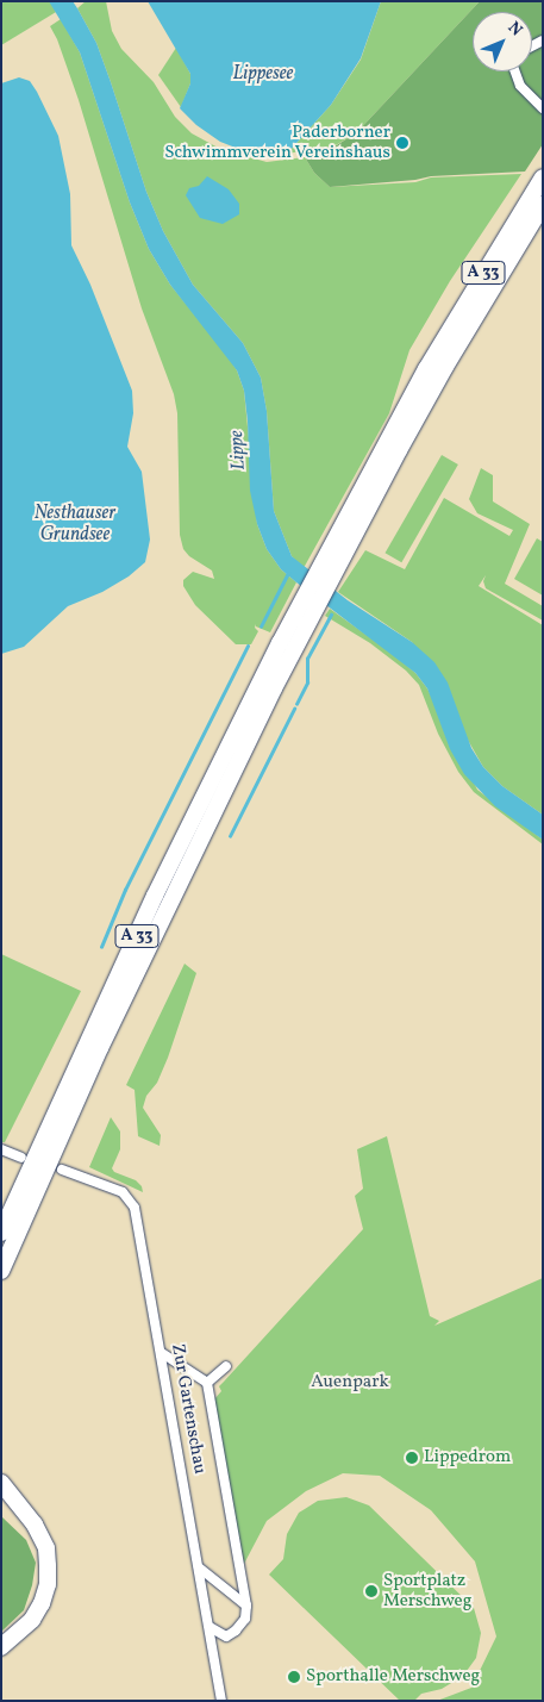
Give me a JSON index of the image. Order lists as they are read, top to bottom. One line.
{"streets":{"highway":["A 33"],"street":["Zur Gartenschau"]},"water":["Lippesee","Lippe","Nesthauser Grundsee"],"parks":["Auenpark"],"places":["Paderborner Schwimmverein Vereinshaus","Lippedrom","Sportplatz Merschweg","Sporthalle Merschweg"],"north":"top right"}
